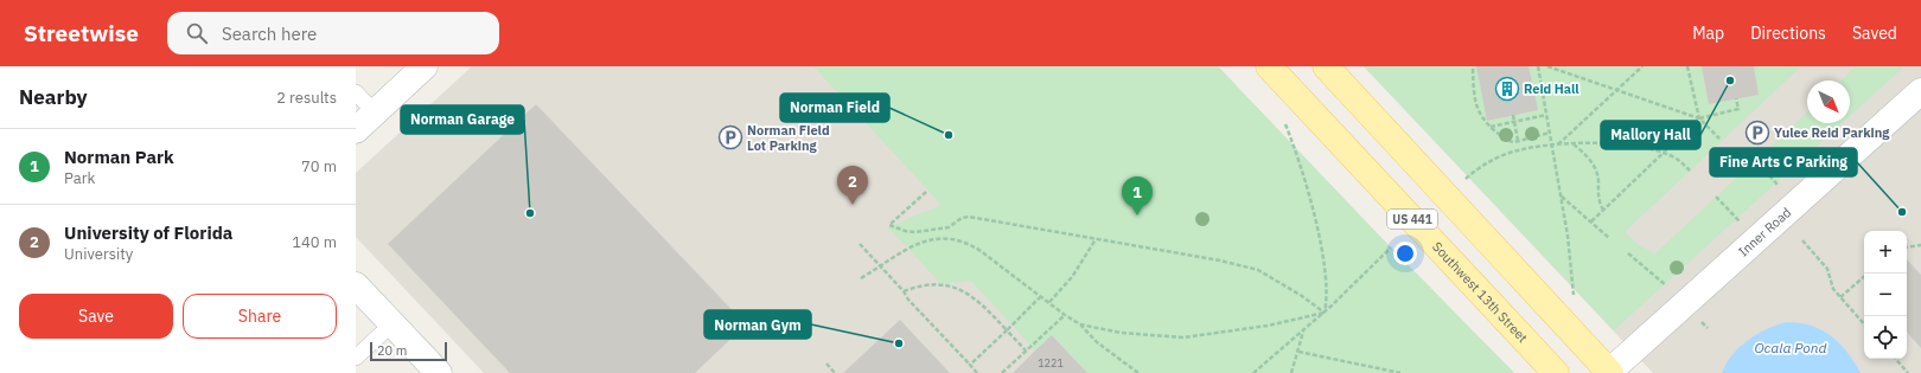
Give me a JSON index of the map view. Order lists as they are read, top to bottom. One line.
{"streets":{"main road":["US 441","Southwest 13th Street"],"street":["Inner Road"]},"crossings":[["US 441","Inner Road"]],"water":["Ocala Pond"],"places":{"other":["Mallory Hall","Norman Field","Fine Arts C Parking","Norman Garage","Norman Gym"],"building":["Reid Hall"],"parking":["Yulee Reid Parking","Norman Field Lot Parking"]},"house_numbers":["1221"],"scale_bar":"20 m","north":"bottom right","page":{"header":"Streetwise","search":"Search here","nav":["Map","Directions","Saved"],"heading":["Nearby","2 results"],"list":[{"mark":"1","name":"Norman Park","note":"Park","value":"70 m"},{"mark":"2","name":"University of Florida","note":"University","value":"140 m"}],"pins":["2","1"],"map_buttons":["+","−"],"buttons":["Save","Share"],"scale":"20 m"}}
